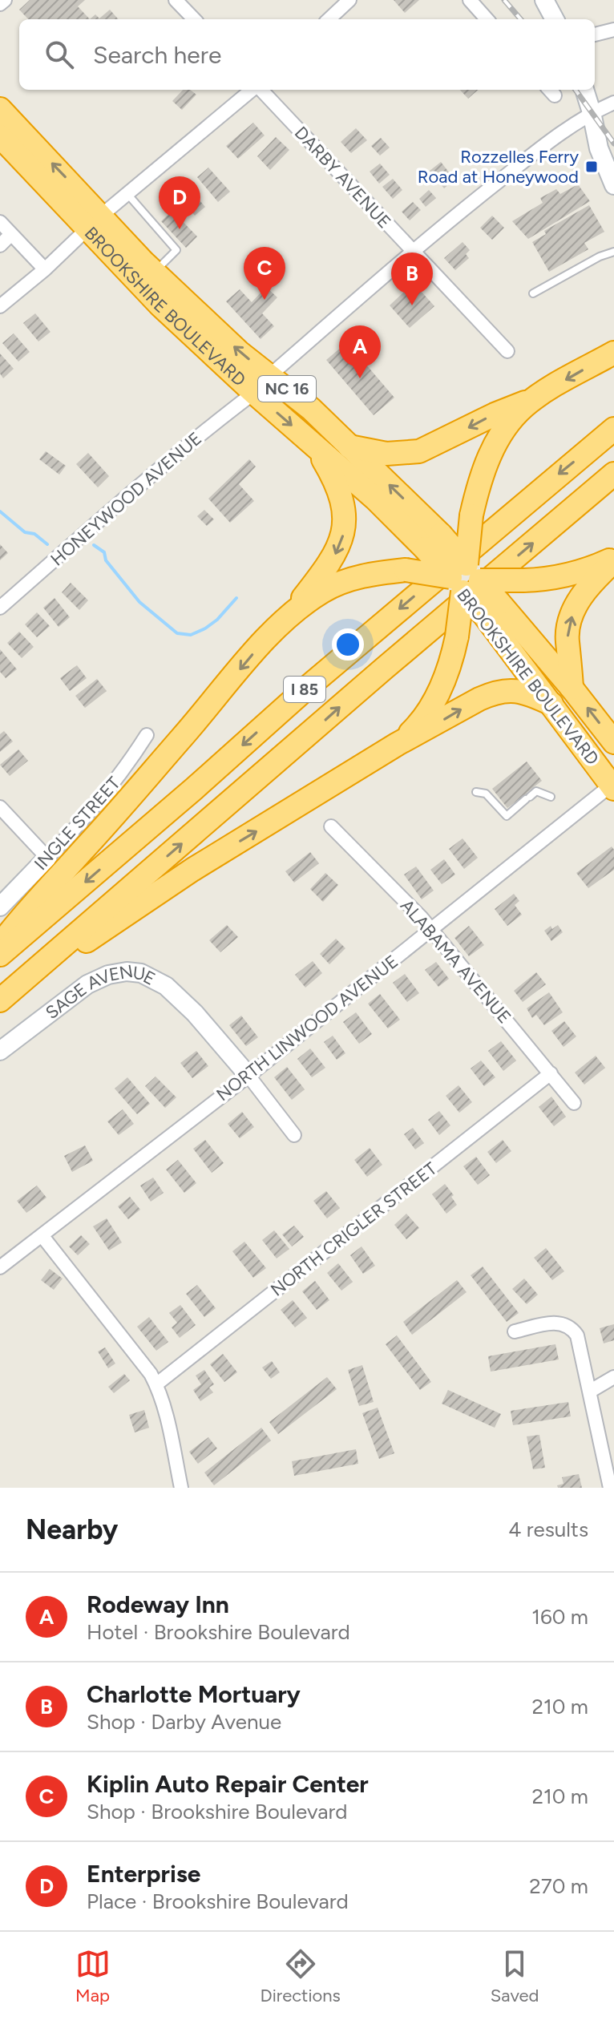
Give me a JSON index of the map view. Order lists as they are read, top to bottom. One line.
{"streets":{"highway":["BROOKSHIRE BOULEVARD","NC 16","I 85"],"street":["DARBY AVENUE","HONEYWOOD AVENUE","INGLE STREET","ALABAMA AVENUE","SAGE AVENUE","NORTH LINWOOD AVENUE","NORTH CRIGLER STREET"]},"crossings":[["BROOKSHIRE BOULEVARD","HONEYWOOD AVENUE"],["BROOKSHIRE BOULEVARD","NORTH LINWOOD AVENUE"],["ALABAMA AVENUE","NORTH LINWOOD AVENUE"],["ALABAMA AVENUE","NORTH CRIGLER STREET"],["SAGE AVENUE","NORTH LINWOOD AVENUE"]],"places":{"transit":["Rozzelles Ferry Road at Honeywood"]},"page":{"search":"Search here","pins":["D","C","B","A"],"heading":["Nearby","4 results"],"list":[{"mark":"A","name":"Rodeway Inn","note":"Hotel · Brookshire Boulevard","value":"160 m"},{"mark":"B","name":"Charlotte Mortuary","note":"Shop · Darby Avenue","value":"210 m"},{"mark":"C","name":"Kiplin Auto Repair Center","note":"Shop · Brookshire Boulevard","value":"210 m"},{"mark":"D","name":"Enterprise","note":"Place · Brookshire Boulevard","value":"270 m"}],"nav":["Map","Directions","Saved"]}}
